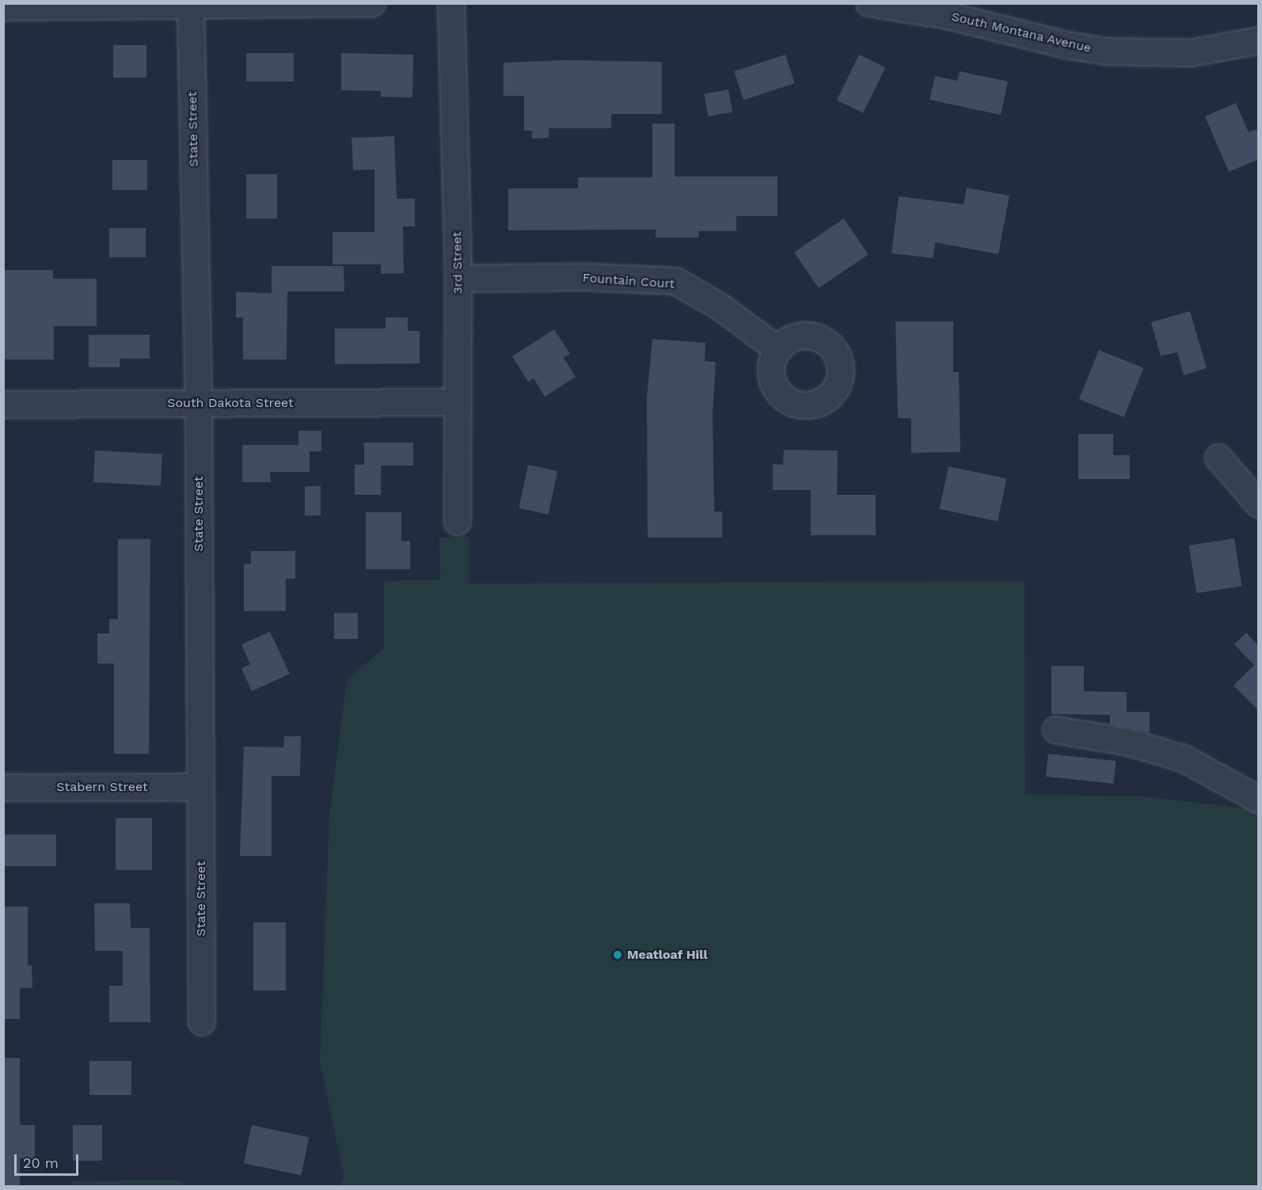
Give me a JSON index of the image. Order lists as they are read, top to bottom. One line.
{"streets":{"street":["South Montana Avenue","State Street","3rd Street","Fountain Court","South Dakota Street","Stabern Street"]},"crossings":[["State Street","South Dakota Street"],["State Street","Stabern Street"],["3rd Street","Fountain Court"],["3rd Street","South Dakota Street"]],"places":["Meatloaf Hill"],"scale_bar":"20 m"}
